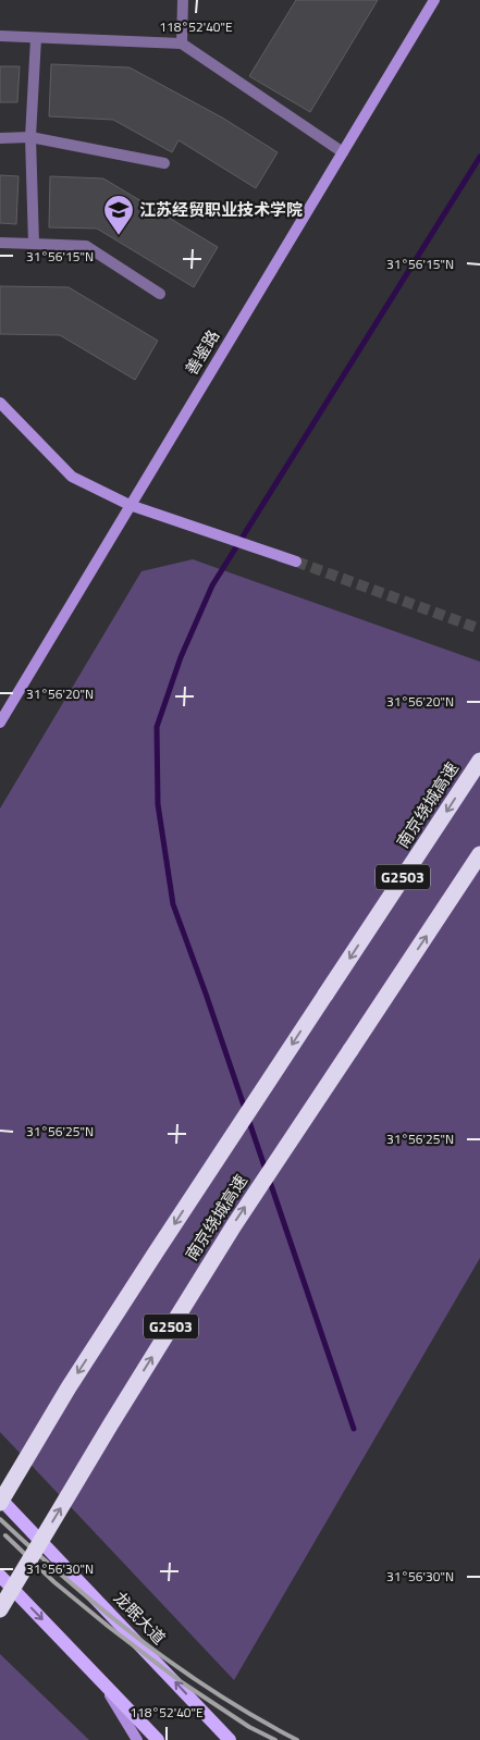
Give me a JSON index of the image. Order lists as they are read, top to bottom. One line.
{"streets":{"highway":["南京绕城高速","G2503"],"main road":["龙眠大道"],"street":["善鉴路"]},"places":{"school or university":["江苏经贸职业技术学院"]},"coordinates":["118°52'40\"E","31°56'15\"N","31°56'20\"N","31°56'25\"N","31°56'30\"N"]}
